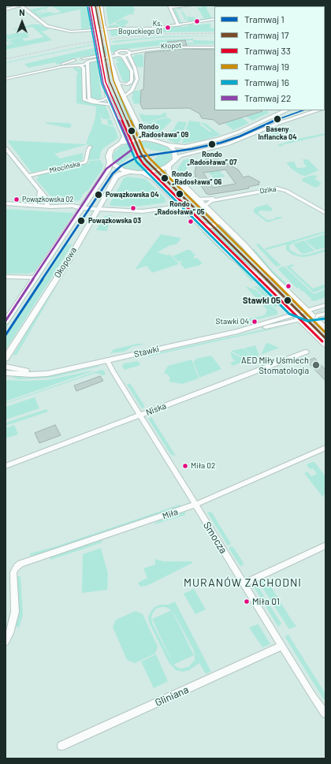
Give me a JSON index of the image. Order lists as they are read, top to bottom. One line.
{"streets":{"main road":["Okopowa"],"street":["Kłopot","Młocińska","Dzika","Stawki","Niska","Miła","Smocza","Gliniana"]},"crossings":[["Stawki","Smocza"],["Niska","Smocza"],["Miła","Smocza"],["Smocza","Gliniana"]],"districts":["MURANÓW ZACHODNI"],"places":["Ks. Boguckiego 01","Baseny Inflancka 04","Rondo „Radosława” 09","Rondo „Radosława” 07","Rondo „Radosława” 06","Rondo „Radosława” 05","Powązkowska 04","Powązkowska 02","Powązkowska 03","Stawki 05","Stawki 04","AED Miły Uśmiech Stomatologia","Miła 02","Miła 01"],"lines":["tram line 17","tram line 19","tram line 33","tram line 16","tram line 22","tram line 1"],"legend":["Tramwaj 1","Tramwaj 17","Tramwaj 33","Tramwaj 19","Tramwaj 16","Tramwaj 22"],"north":"top"}
